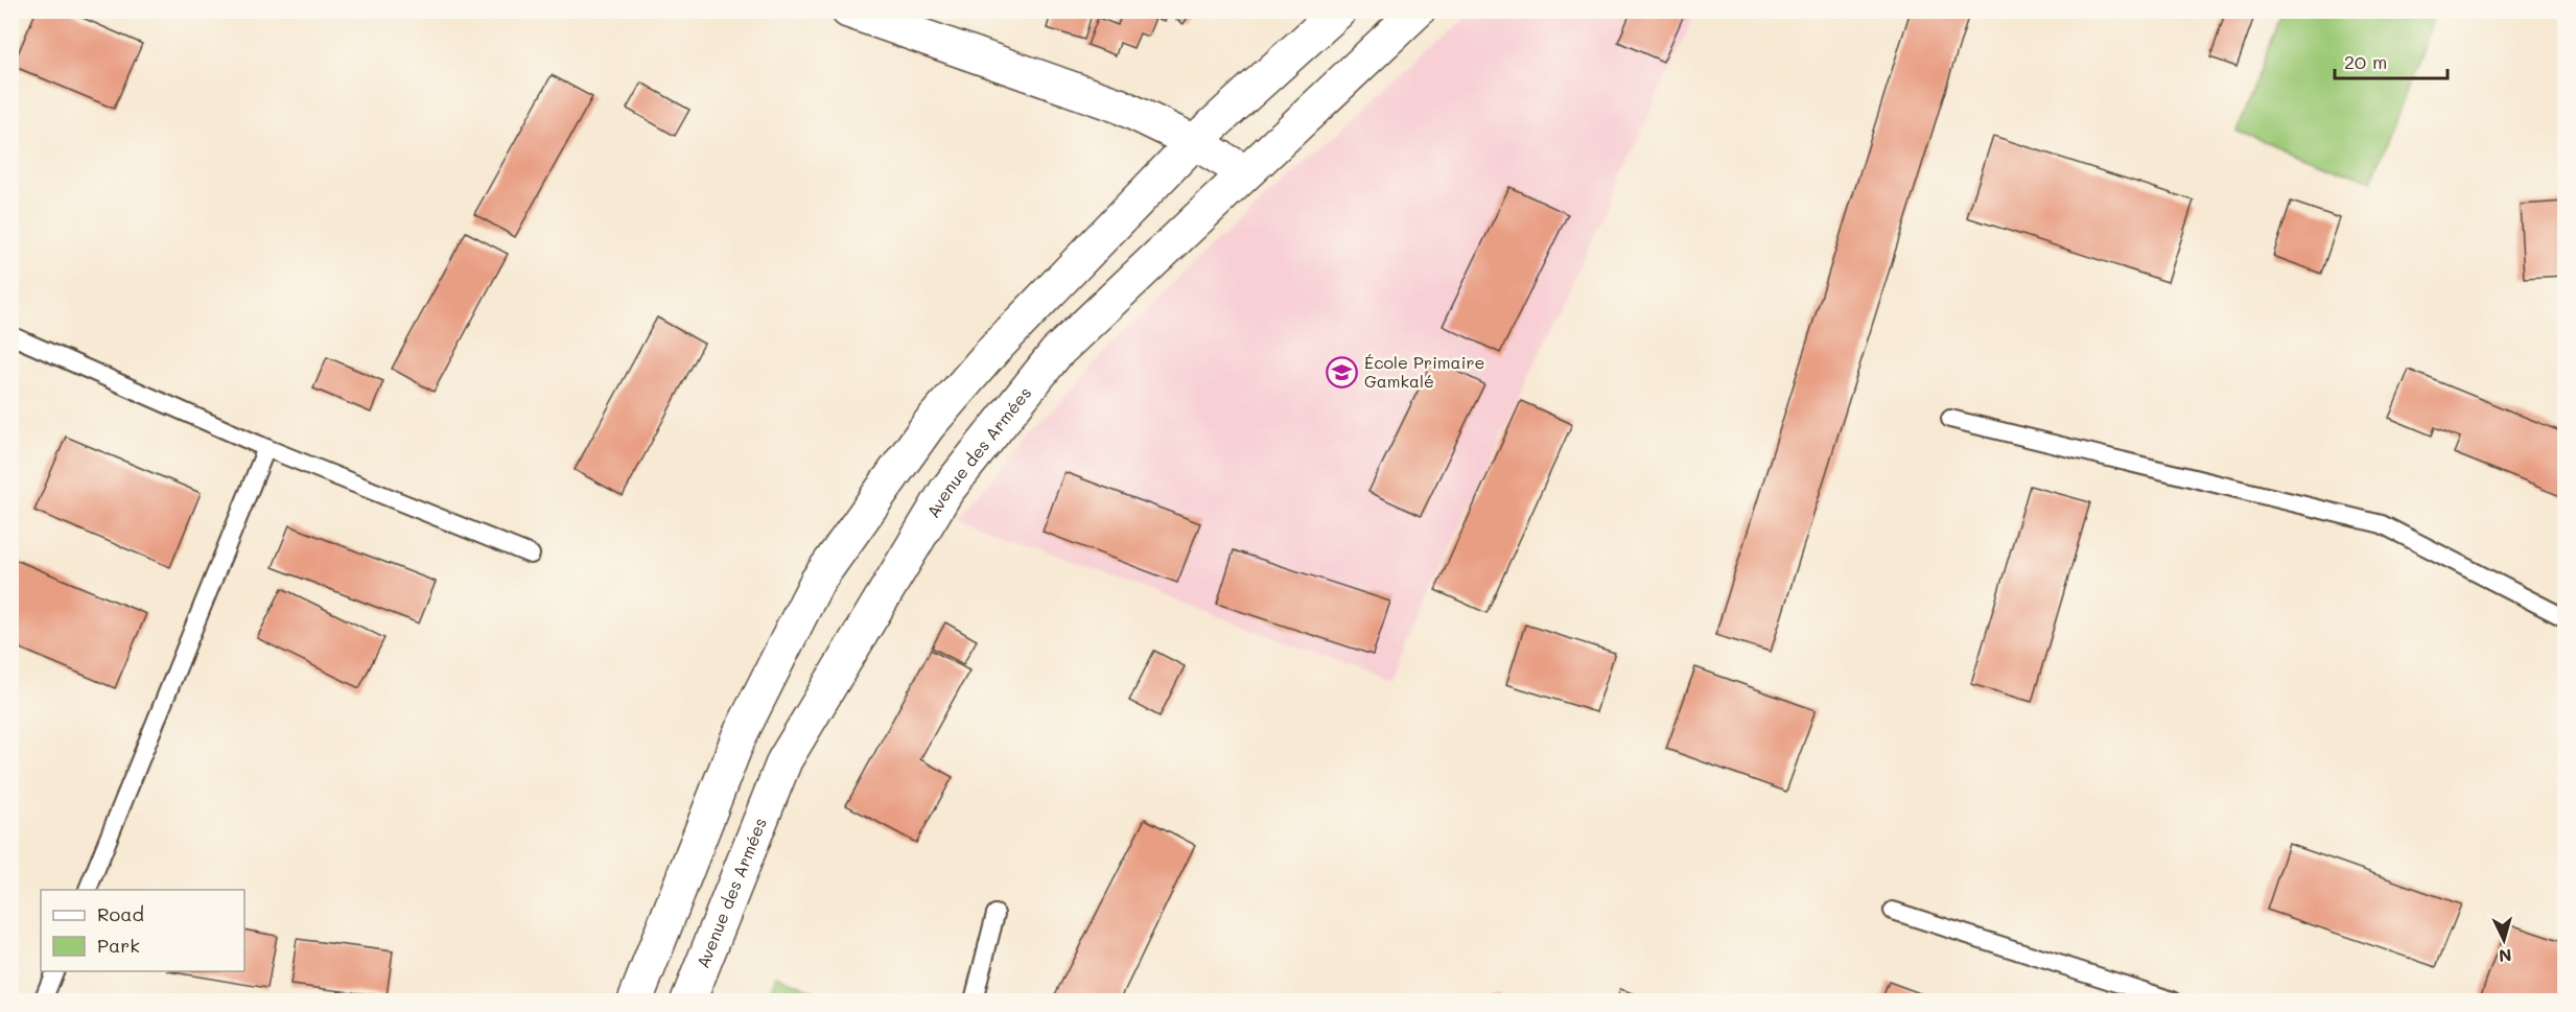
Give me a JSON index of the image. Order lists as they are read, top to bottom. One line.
{"streets":{"main road":["Avenue des Armées"]},"places":{"school or university":["École Primaire Gamkalé"]},"legend":["Road","Park"],"scale_bar":"20 m","north":"bottom"}
